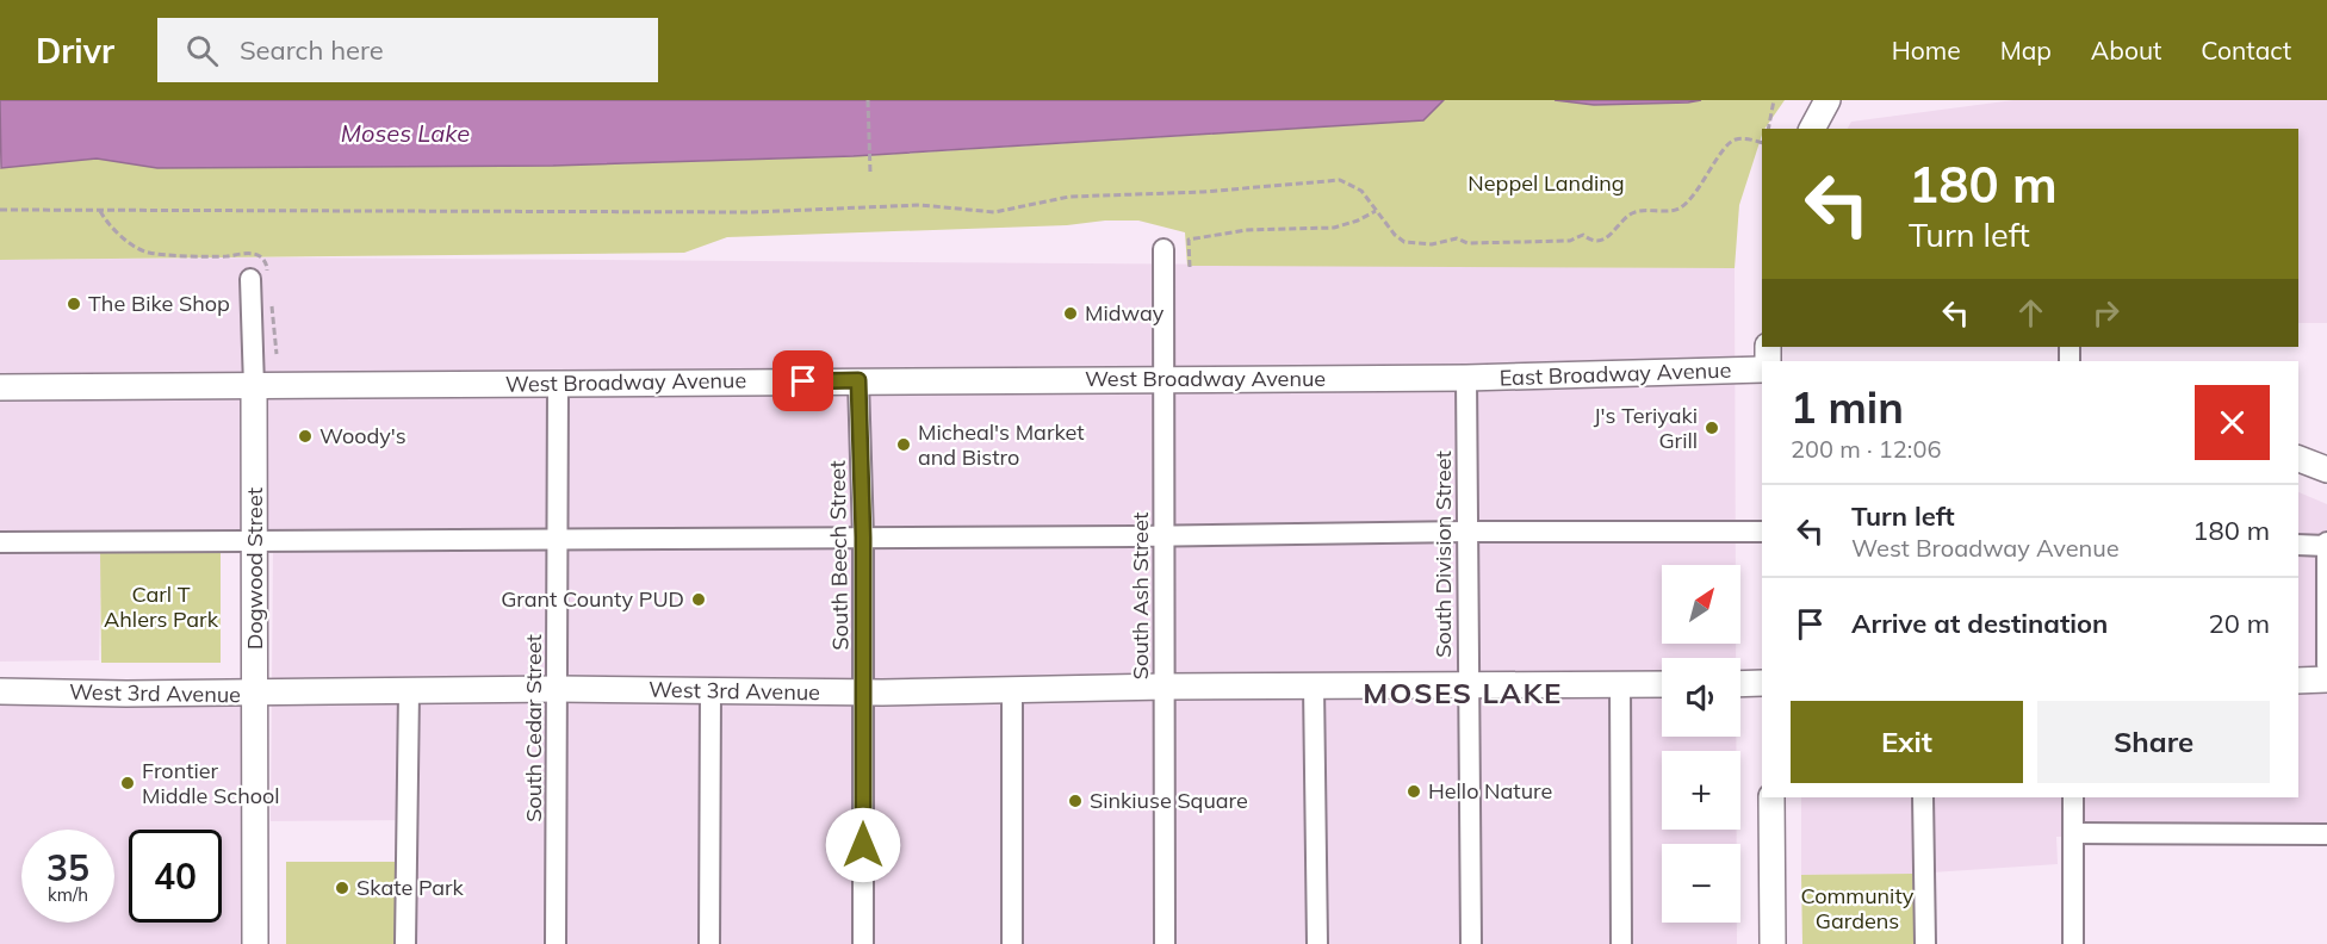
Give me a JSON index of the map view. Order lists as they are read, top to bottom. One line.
{"streets":{"main road":["East Broadway Avenue","West Broadway Avenue","Dogwood Street","West 3rd Avenue"],"street":["South Division Street","South Beech Street","South Ash Street","South Cedar Street"]},"crossings":[["East Broadway Avenue","West Broadway Avenue"],["East Broadway Avenue","South Division Street"],["West Broadway Avenue","South Division Street"],["West Broadway Avenue","South Beech Street"],["West Broadway Avenue","Dogwood Street"],["West Broadway Avenue","South Ash Street"],["West Broadway Avenue","South Cedar Street"],["South Division Street","West 3rd Avenue"],["South Beech Street","West 3rd Avenue"],["Dogwood Street","West 3rd Avenue"],["South Ash Street","West 3rd Avenue"],["West 3rd Avenue","South Cedar Street"]],"districts":["MOSES LAKE"],"water":["Moses Lake"],"parks":["Neppel Landing","Carl T Ahlers Park","Community Gardens"],"places":["The Bike Shop","Midway","J's Teriyaki Grill","Woody's","Micheal's Market and Bistro","Grant County PUD","Frontier Middle School","Hello Nature","Sinkiuse Square","Skate Park"],"north":"top right","page":{"header":"Drivr","search":"Search here","nav":["Home","Map","About","Contact"],"turn":["180 m","Turn left"],"heading":["1 min","200 m · 12:06"],"list":[{"name":"Turn left","note":"West Broadway Avenue","value":"180 m"},{"name":"Arrive at destination","value":"20 m"}],"map_buttons":["+","−"],"buttons":["Exit","Share"],"speed":"35 km/h","limit":"40"}}
